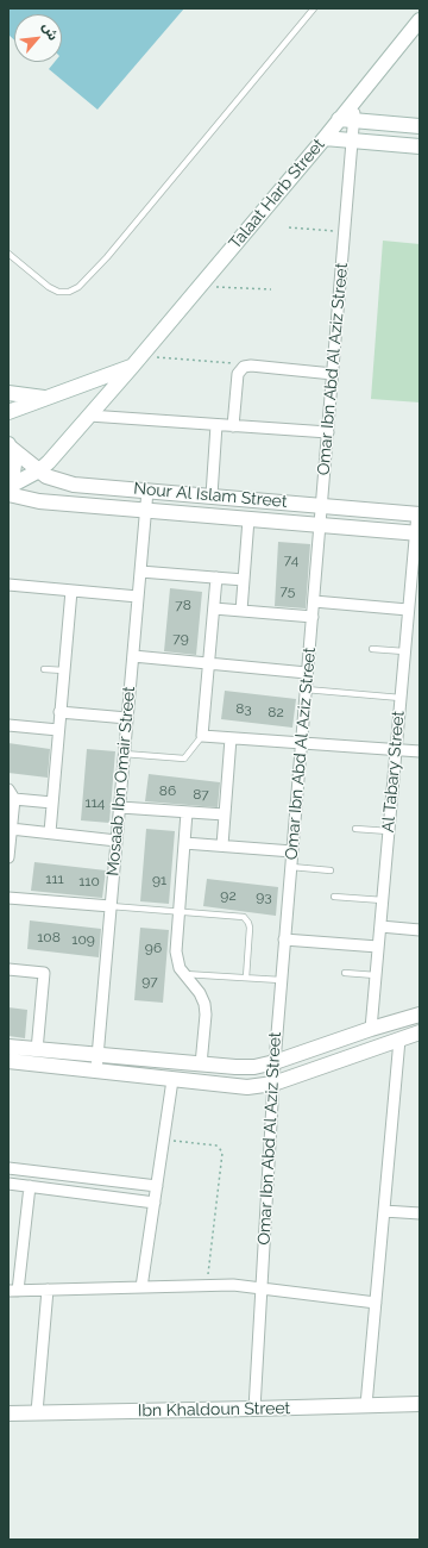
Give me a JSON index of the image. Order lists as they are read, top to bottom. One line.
{"streets":{"street":["Talaat Harb Street","Omar Ibn Abd Al Aziz Street","Nour Al Islam Street","Al Tabary Street","Mosaab Ibn Omair Street","Ibn Khaldoun Street"]},"crossings":[["Talaat Harb Street","Omar Ibn Abd Al Aziz Street"],["Talaat Harb Street","Nour Al Islam Street"],["Omar Ibn Abd Al Aziz Street","Nour Al Islam Street"],["Omar Ibn Abd Al Aziz Street","Ibn Khaldoun Street"],["Nour Al Islam Street","Al Tabary Street"],["Nour Al Islam Street","Mosaab Ibn Omair Street"]],"house_numbers":["74","75","78","79","83","82","86","87","114","111","91","110","92","93","108","109","96","97"],"north":"top right"}
